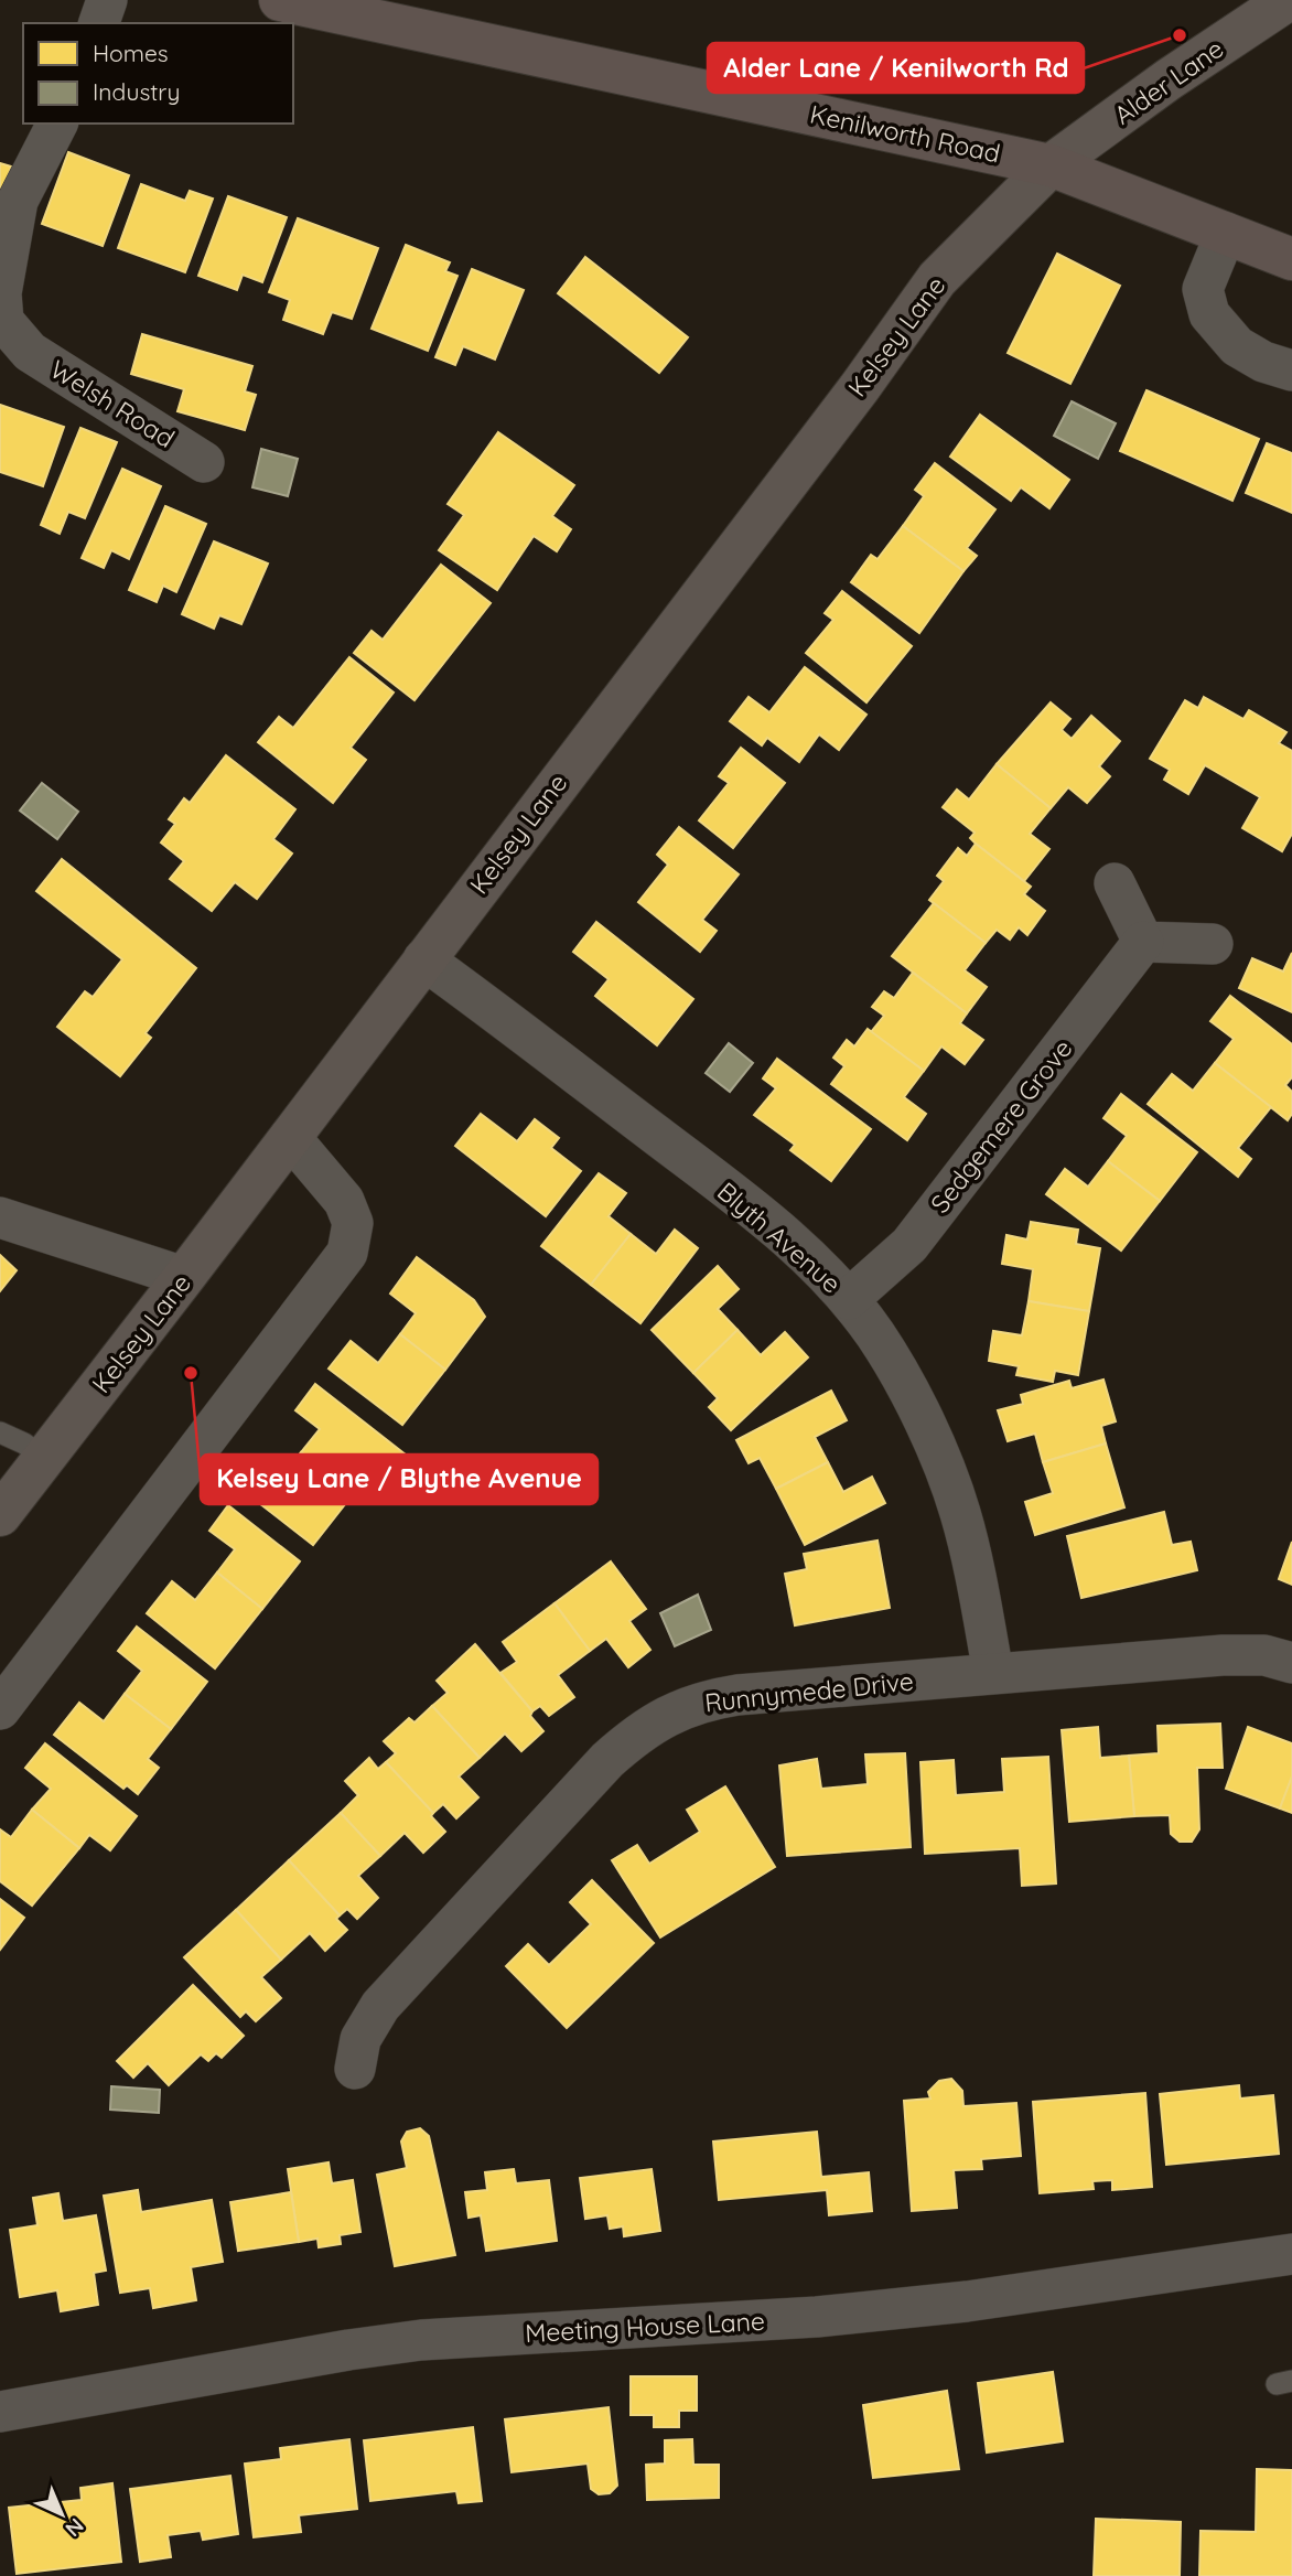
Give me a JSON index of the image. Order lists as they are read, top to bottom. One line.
{"streets":{"highway":["Kenilworth Road"],"main road":["Alder Lane","Kelsey Lane"],"street":["Welsh Road","Sedgemere Grove","Blyth Avenue","Runnymede Drive","Meeting House Lane"]},"crossings":[["Alder Lane","Kenilworth Road"],["Alder Lane","Kelsey Lane"],["Kenilworth Road","Kelsey Lane"],["Kelsey Lane","Blyth Avenue"],["Sedgemere Grove","Blyth Avenue"],["Blyth Avenue","Runnymede Drive"]],"places":["Alder Lane / Kenilworth Rd","Kelsey Lane / Blythe Avenue"],"legend":["Homes","Industry"],"north":"bottom right"}
